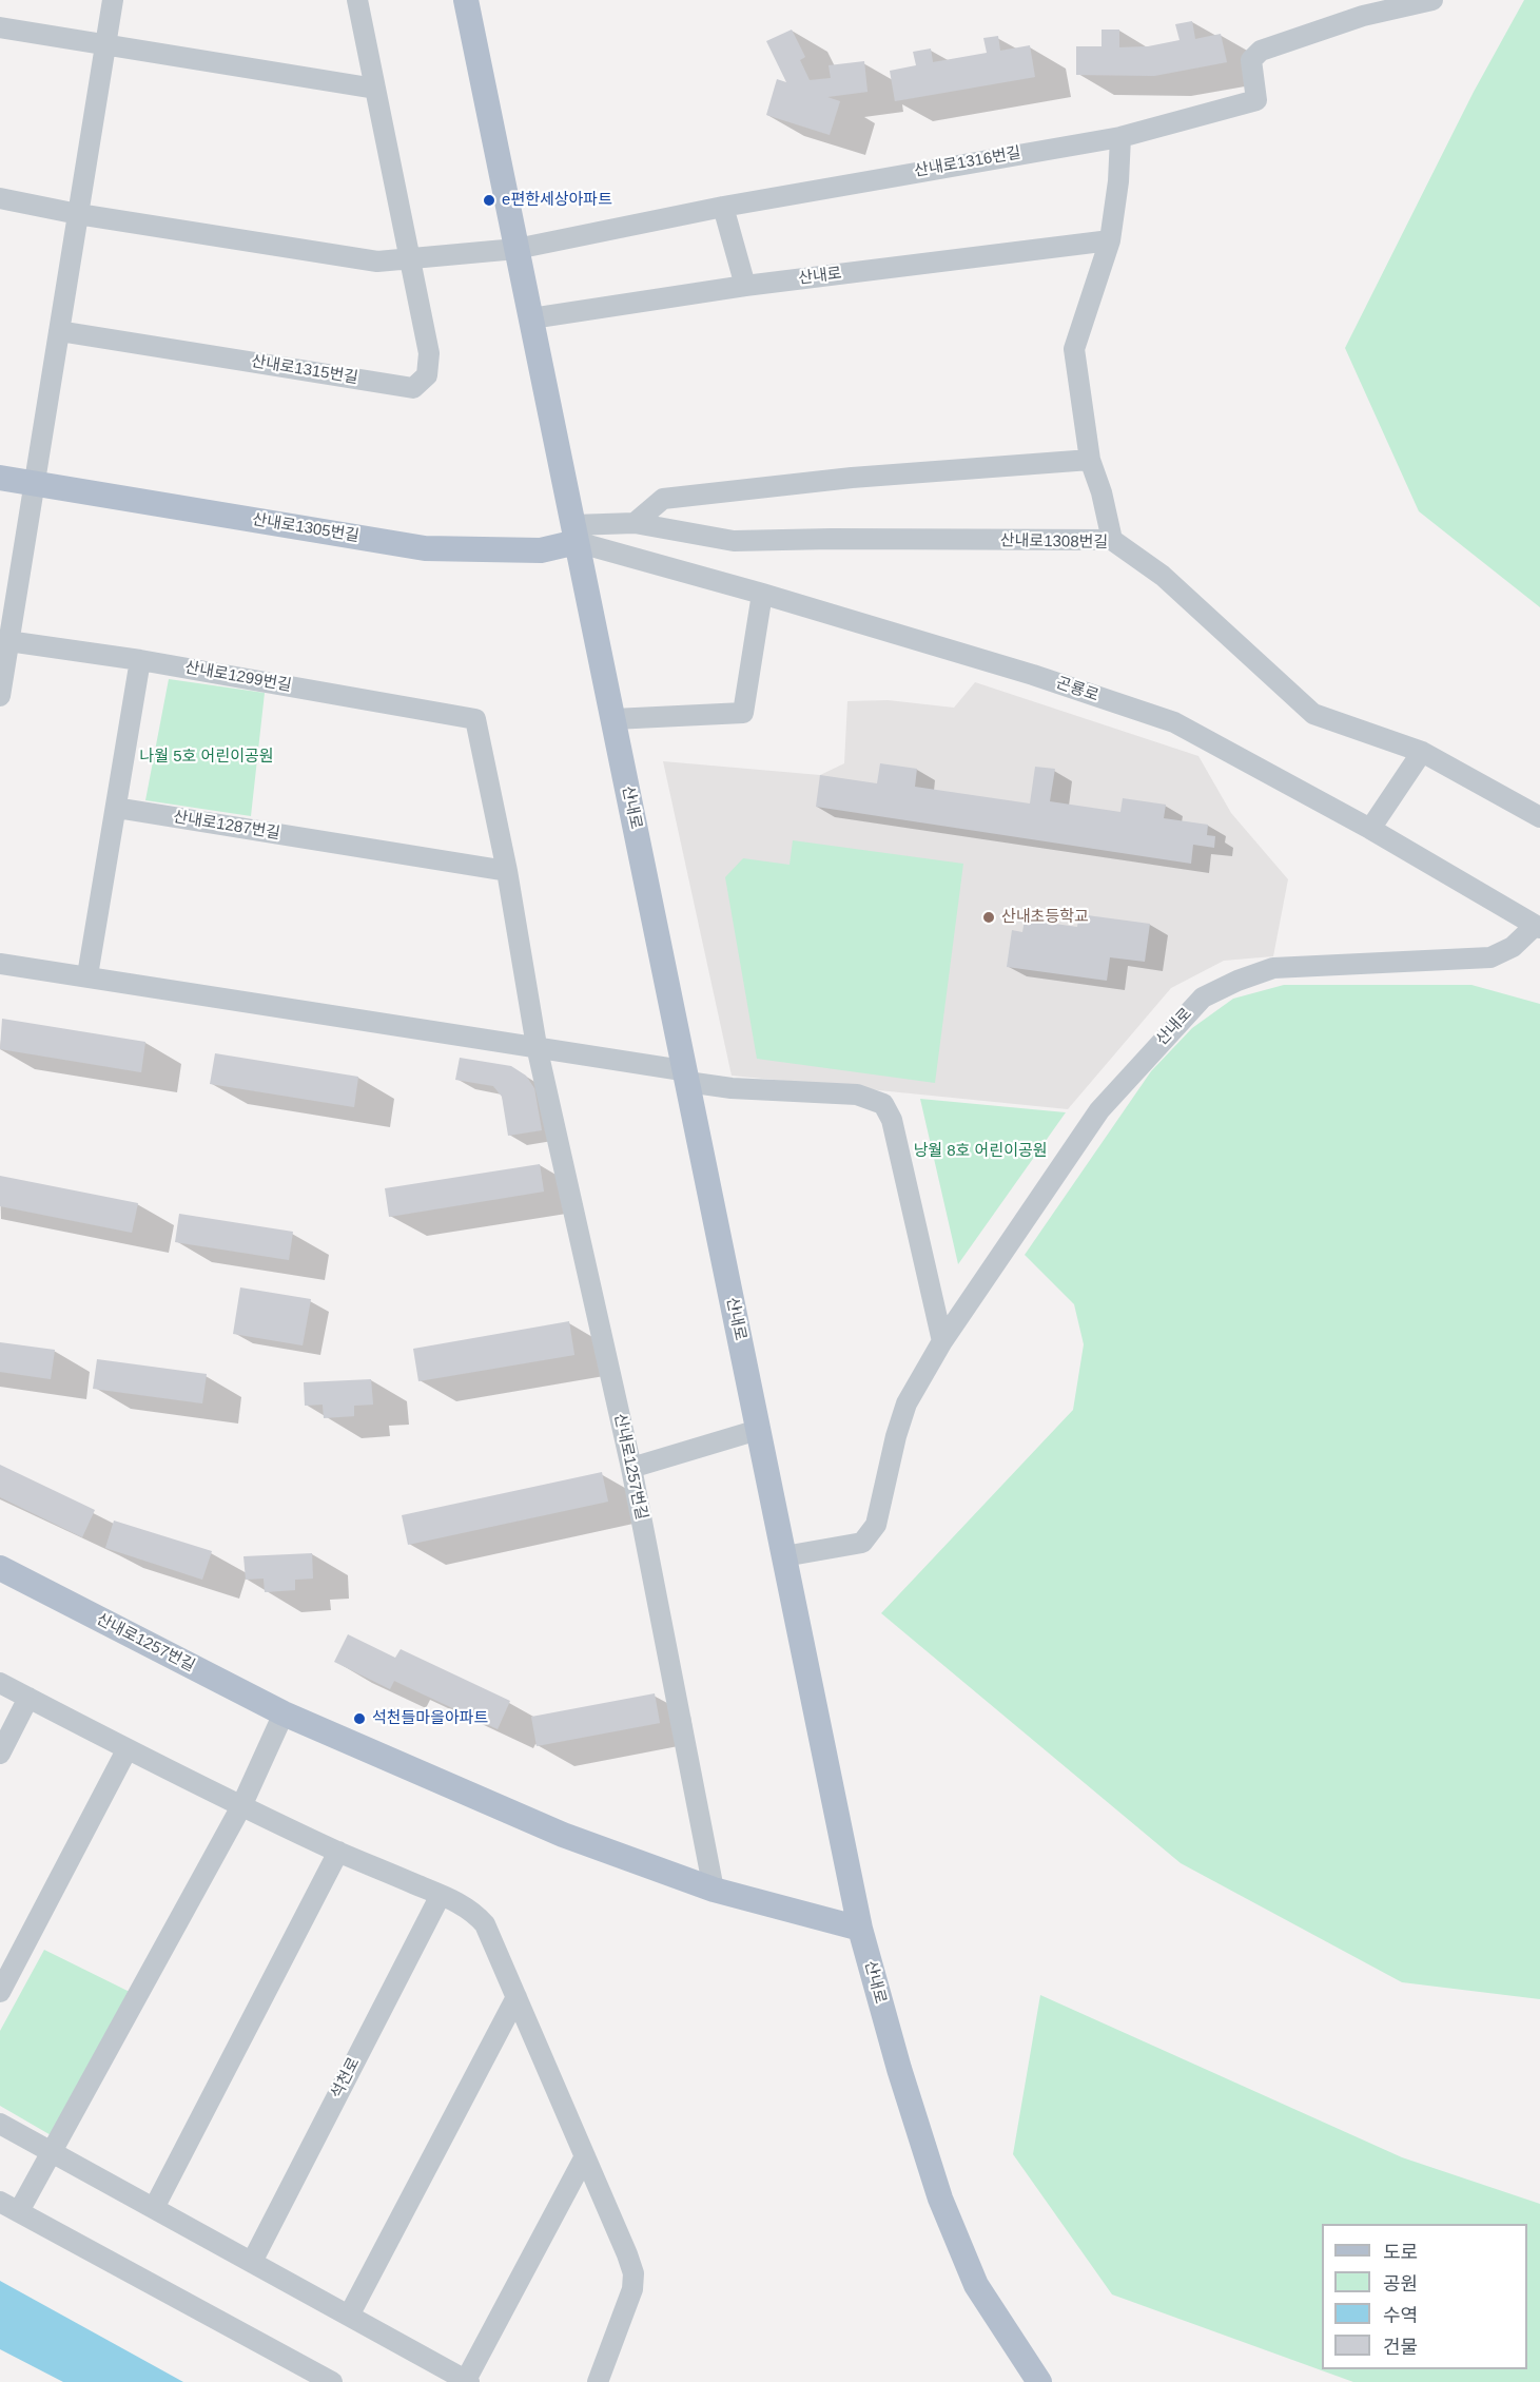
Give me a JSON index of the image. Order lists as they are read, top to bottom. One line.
{"streets":{"main road":["산내로","산내로1305번길","산내로1257번길"],"street":["산내로1316번길","산내로1315번길","산내로1308번길","산내로1299번길","곤룡로","산내로1287번길","석천로"]},"crossings":[["산내로1316번길","산내로"],["산내로","산내로1305번길"],["산내로","산내로1308번길"],["산내로","곤룡로"],["산내로","산내로1257번길"],["산내로1305번길","산내로1308번길"],["산내로1305번길","곤룡로"],["산내로1308번길","곤룡로"],["산내로1299번길","산내로1287번길"]],"parks":["나월 5호 어린이공원","낭월 8호 어린이공원"],"places":["e편한세상아파트","산내초등학교","석천들마을아파트"],"legend":["도로","공원","수역","건물"]}
